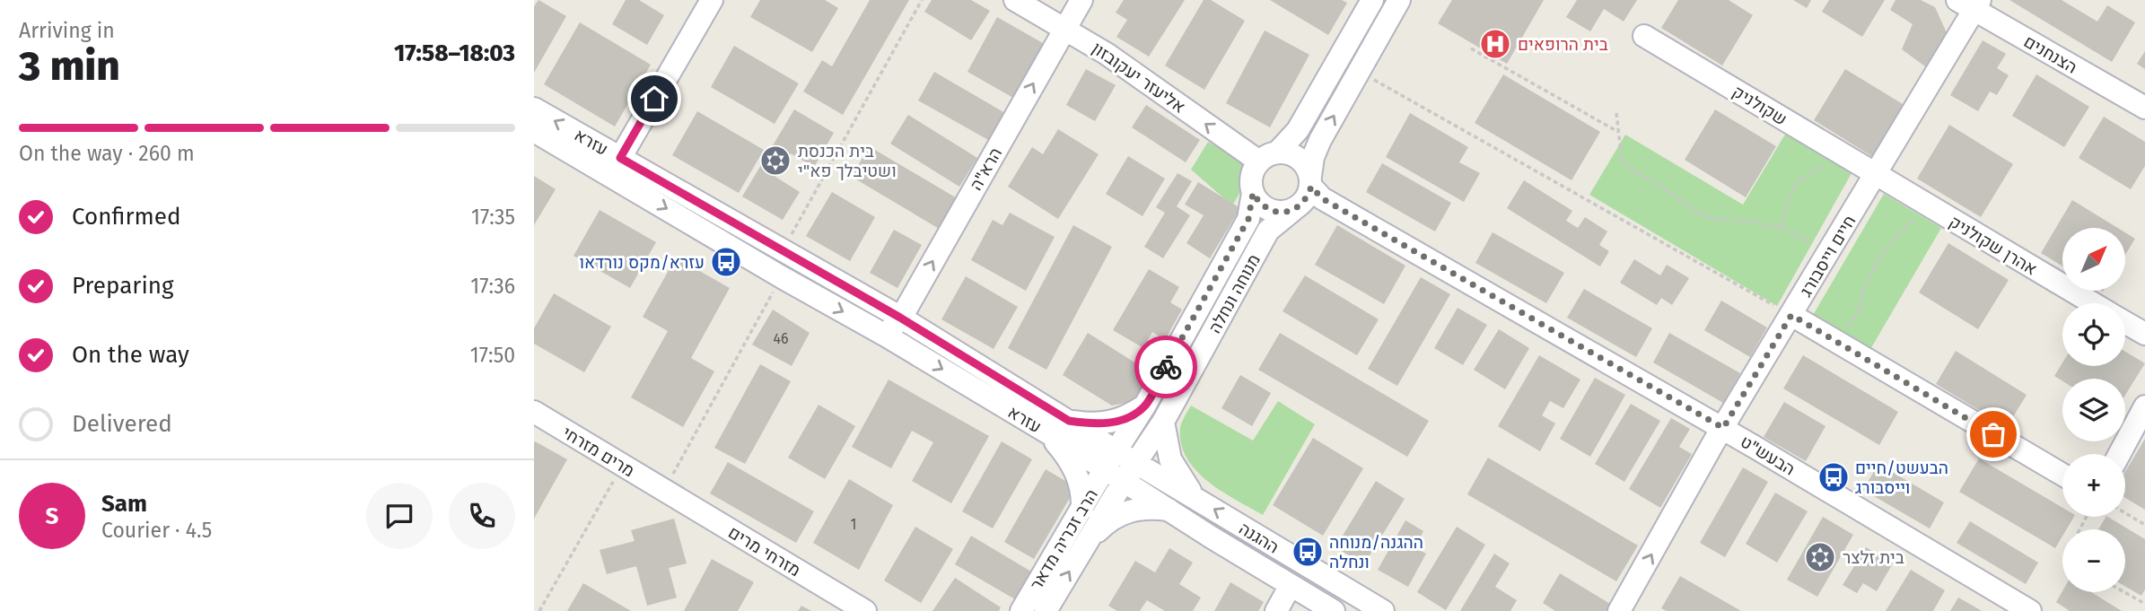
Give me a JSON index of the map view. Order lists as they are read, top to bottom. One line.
{"streets":{"street":["הצנחנים","אליעזר יעקובזון","שקולניק","עזרא","הרא\"ה","אהרן שקולניק","חיים וייסבורג","מנוחה ונחלה","מרים מזרחי","הבעש\"ט","ההגנה","הרב זכריה מדאר","מזרחי מרים"]},"crossings":[["הצנחנים","חיים וייסבורג"],["אליעזר יעקובזון","הרא\"ה"],["אליעזר יעקובזון","מנוחה ונחלה"],["אליעזר יעקובזון","הבעש\"ט"],["שקולניק","אהרן שקולניק"],["שקולניק","חיים וייסבורג"],["עזרא","הרא\"ה"],["עזרא","מנוחה ונחלה"],["עזרא","ההגנה"],["עזרא","הרב זכריה מדאר"],["אהרן שקולניק","חיים וייסבורג"],["חיים וייסבורג","הבעש\"ט"],["מנוחה ונחלה","הבעש\"ט"],["מנוחה ונחלה","ההגנה"],["מנוחה ונחלה","הרב זכריה מדאר"],["מרים מזרחי","מזרחי מרים"],["ההגנה","הרב זכריה מדאר"]],"one_way":["אליעזר יעקובזון","הרא\"ה"],"places":{"hospital":["בית הרופאים"],"synagogue":["בית הכנסת ושטיבלך פא\"י","בית זלצר"],"bus stop":["עזרא/מקס נורדאו","הבעשט/חיים וייסבורג","ההגנה/מנוחה ונחלה"]},"house_numbers":["46","1"],"north":"top right","page":{"heading":["3 min","Arriving in","17:58–18:03"],"panel":["Sam","Courier · 4.5"],"bar":"On the way · 260 m","list":[["Confirmed","17:35"],["Preparing","17:36"],["On the way","17:50"],"Delivered"],"map_buttons":["+","−"],"round":"S"}}
